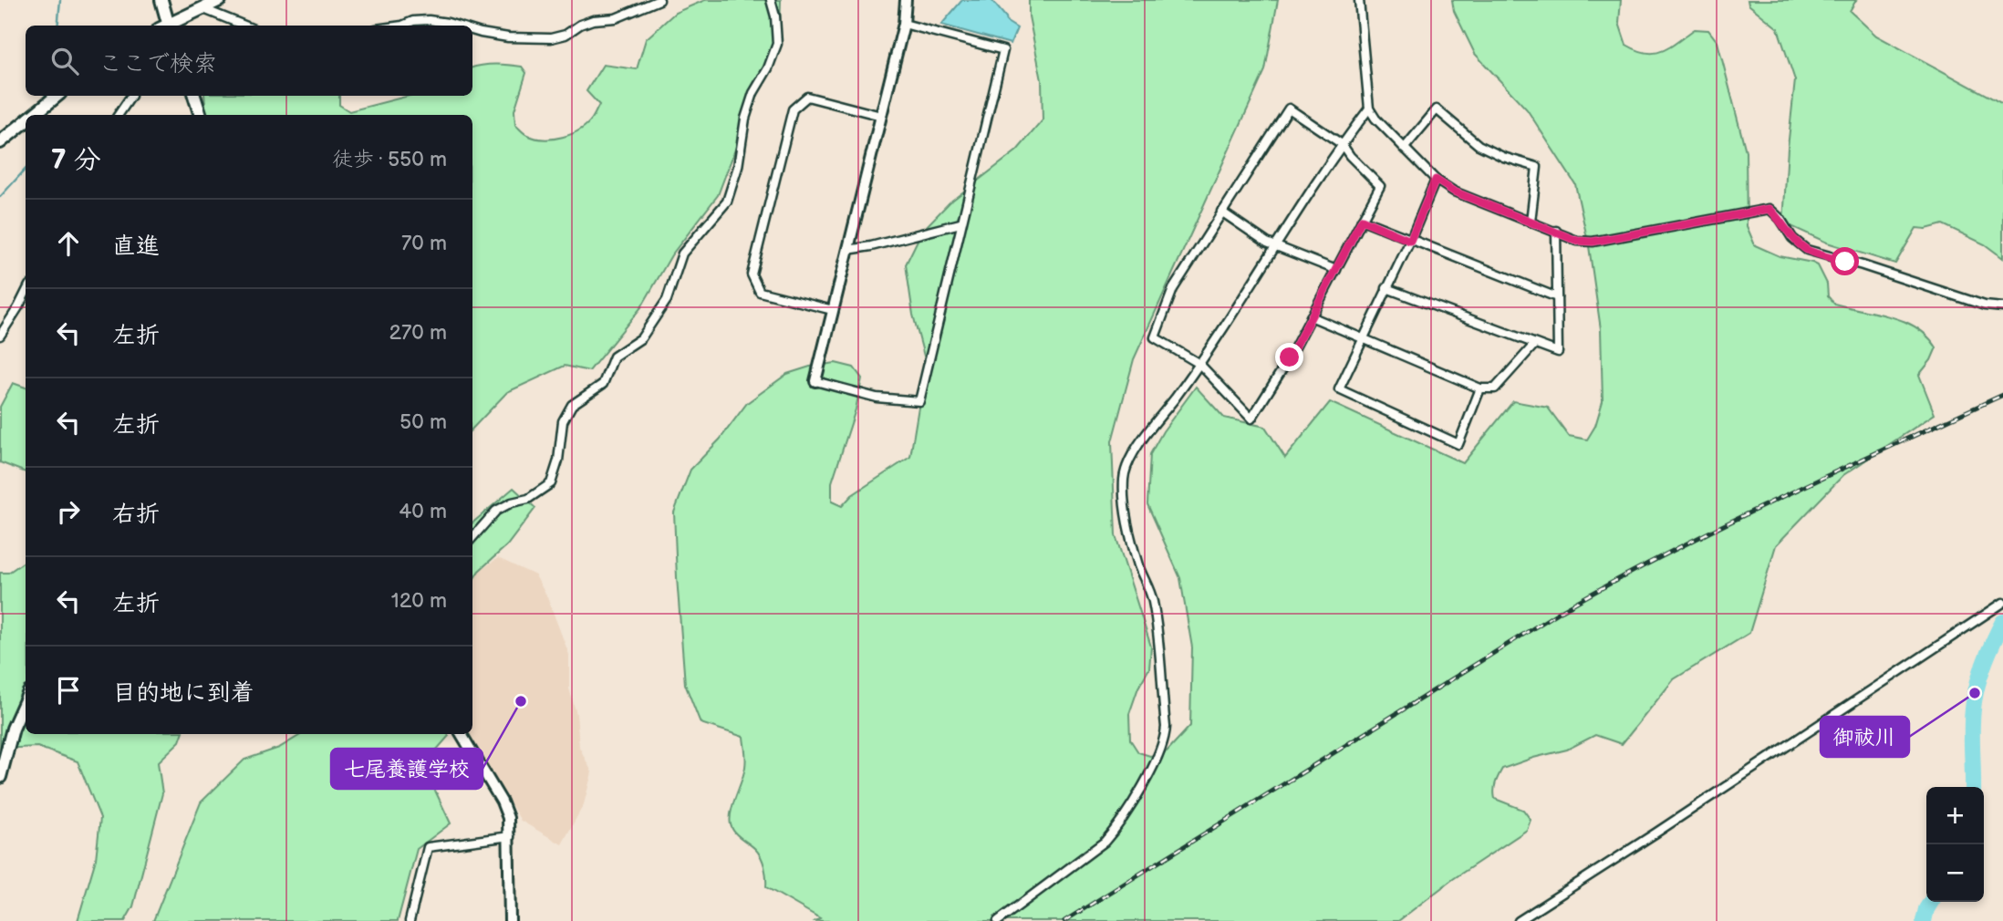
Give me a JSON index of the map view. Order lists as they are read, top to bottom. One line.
{"places":["御祓川","七尾養護学校"],"page":{"search":"ここで検索","heading":["7 分","徒歩 · 550 m"],"list":[["直進","70 m"],["左折","270 m"],["左折","50 m"],["右折","40 m"],["左折","120 m"],"目的地に到着"],"map_buttons":["+","−"]}}
